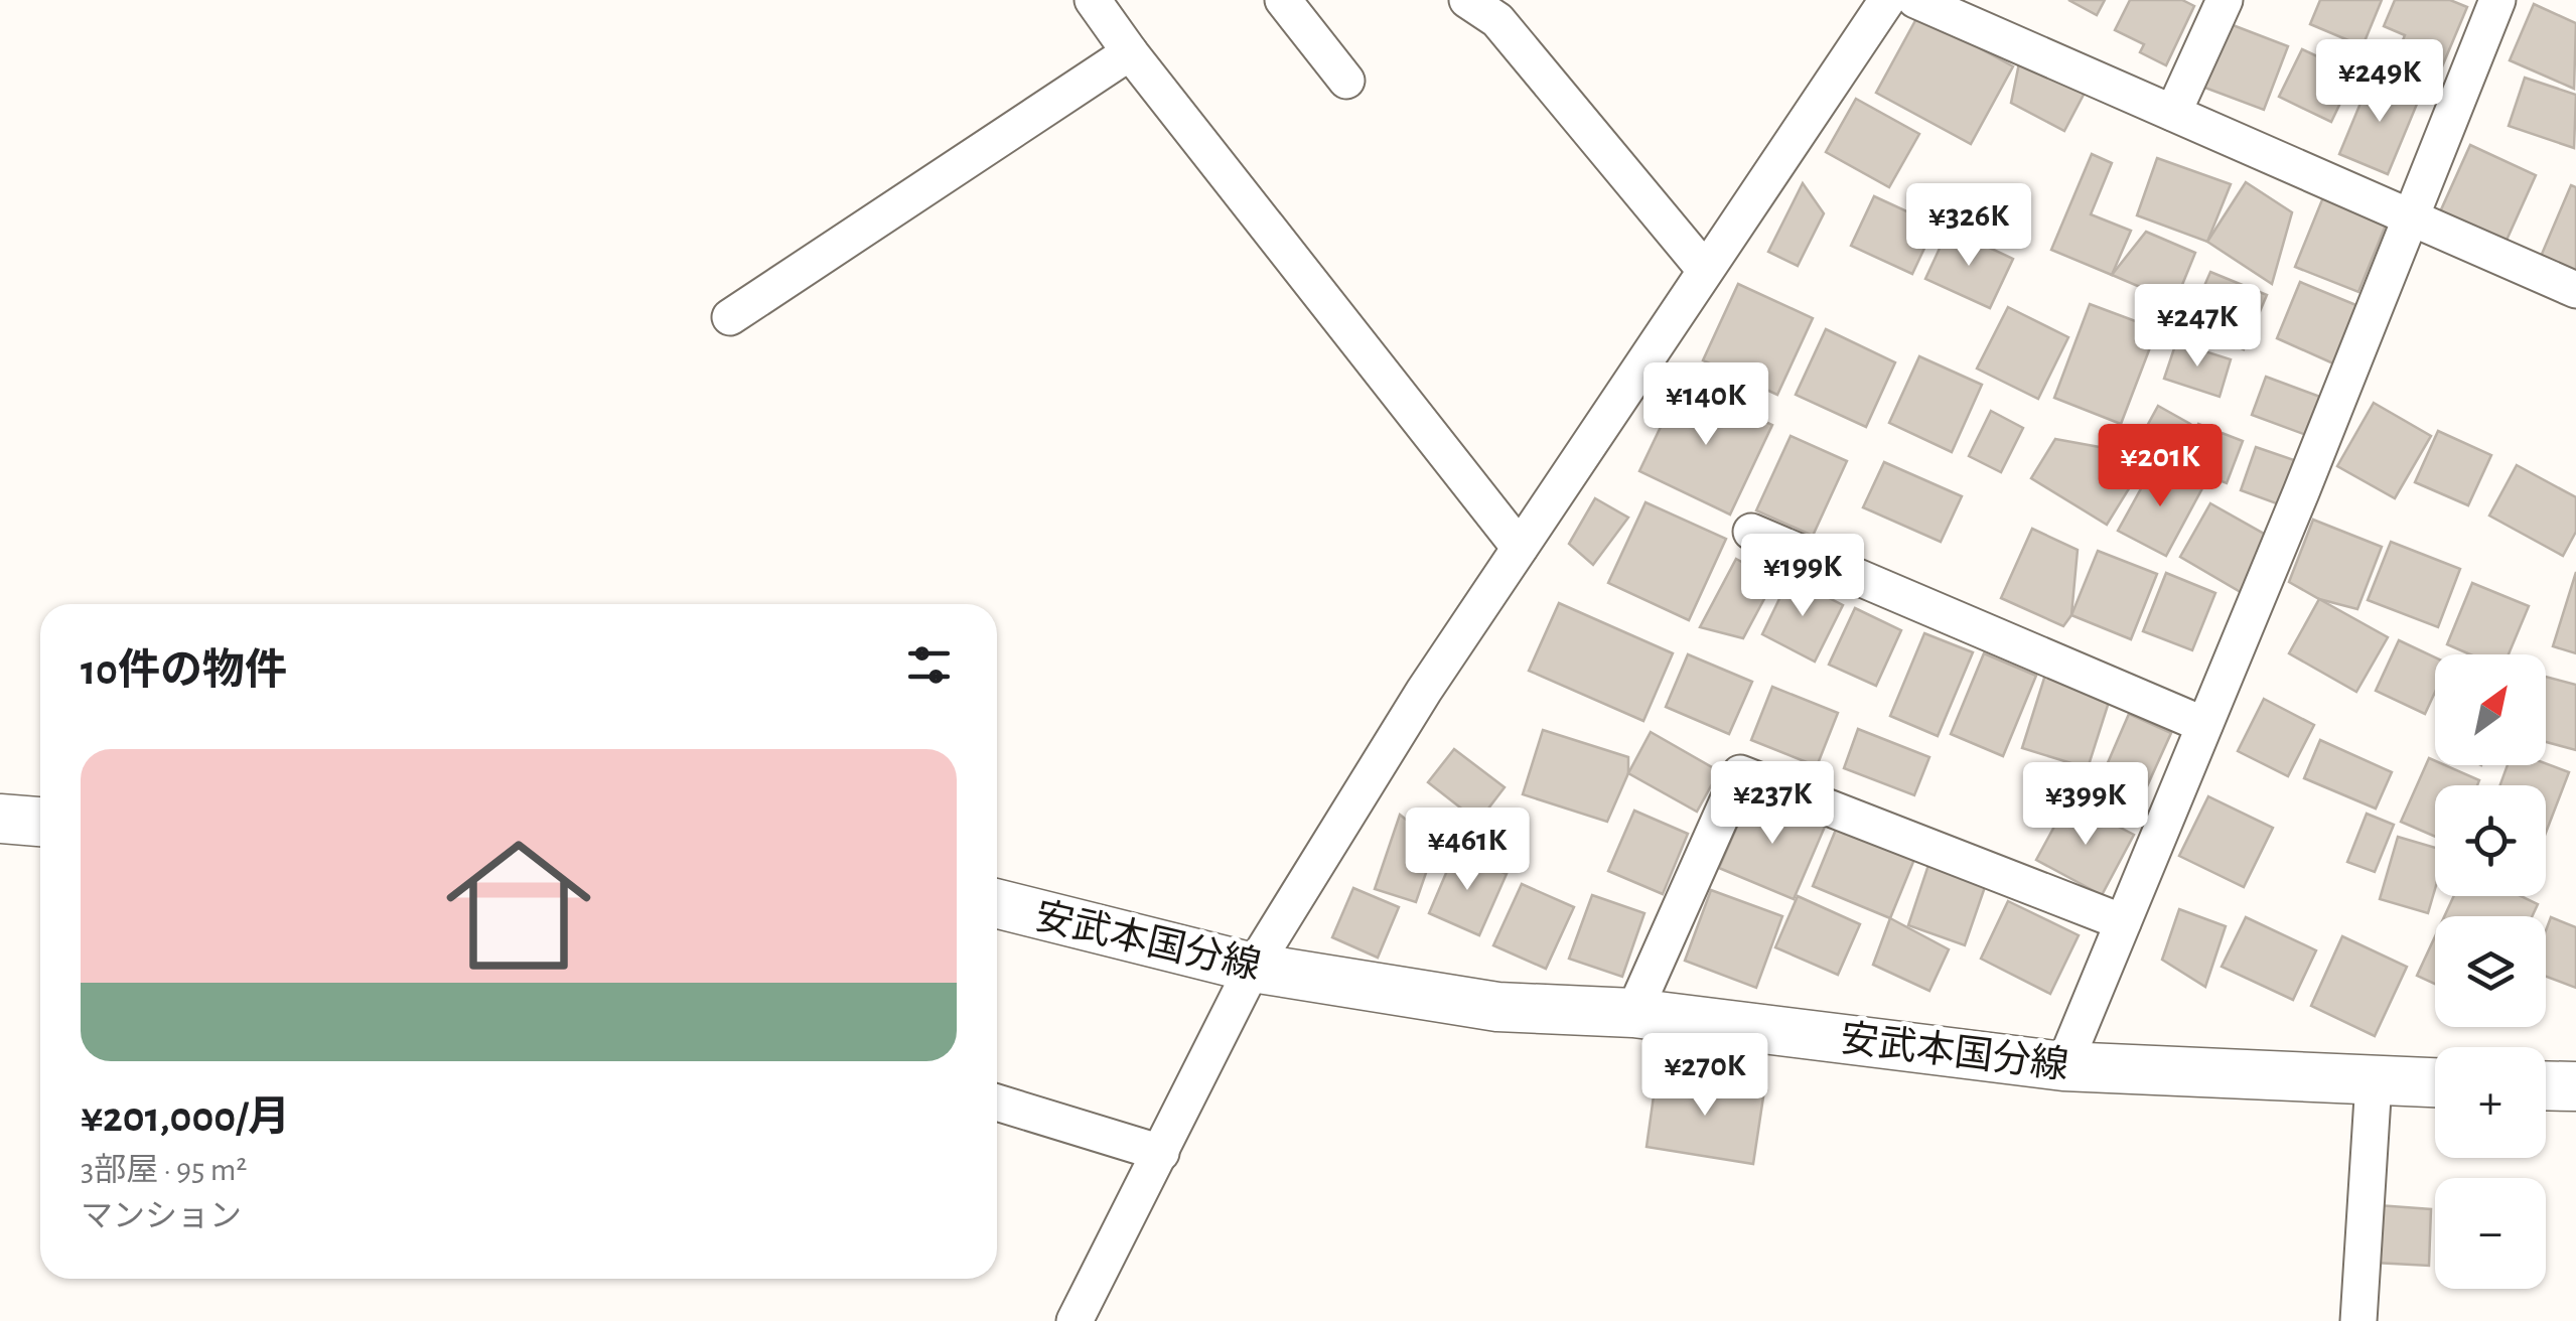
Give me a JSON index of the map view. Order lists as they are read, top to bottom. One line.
{"streets":{"main road":["安武本国分線"]},"north":"top right","page":{"price":["¥249K","¥326K","¥247K","¥140K","¥201K","¥199K","¥237K","¥399K","¥461K","¥270K"],"heading":"10件の物件","map_buttons":["+","−"],"list":[{"name":"¥201,000/月","note":"3部屋 · 95 m² · マンション"}]}}
